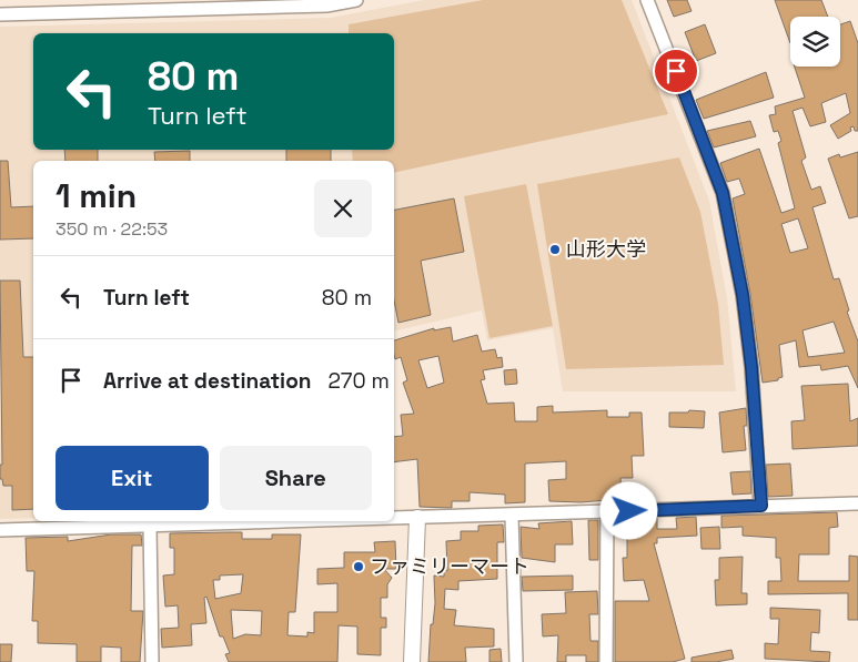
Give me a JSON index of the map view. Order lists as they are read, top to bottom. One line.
{"places":["山形大学","ファミリーマート"],"page":{"turn":["80 m","Turn left"],"heading":["1 min","350 m · 22:53"],"list":[{"name":"Turn left","value":"80 m"},{"name":"Arrive at destination","value":"270 m"}],"buttons":["Exit","Share"]}}
